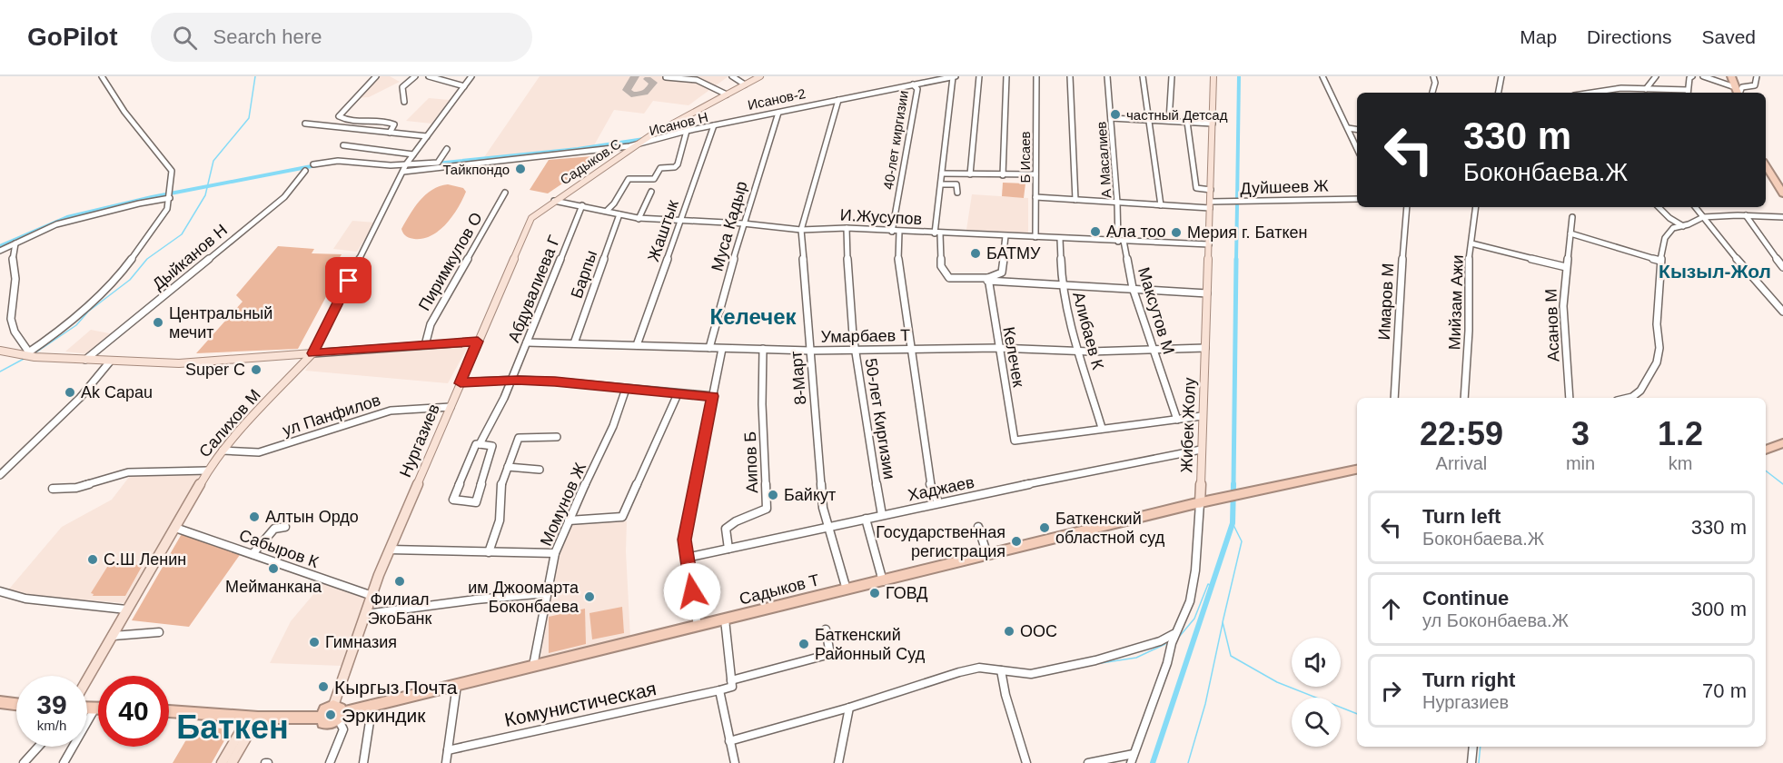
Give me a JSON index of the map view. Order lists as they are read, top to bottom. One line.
{"streets":{"highway":["Садыков Т"],"main road":["Садыков.С","Салихов М","Жибек Жолу","Нургазиев"],"street":["Исанов-2","Исанов Н","40-лет киргизии","Б Исаев","А Масалиев","Дуйшеев Ж","И.Жусупов","Муса Кадыр","Жаштык","Дыйканов Н","Пиримкулов О","Барпы","Абдувалиева Г","Имаров М","Мийзам Ажи","Максутов М","Асанов М","Алибаев К","Умарбаев Т","Келечек","8-Март","ул Панфилов","50-лет Киргизии","Аипов Б","Хаджаев","Момунов Ж","Сабыров К","Комунистическая"]},"crossings":[["Исанов-2","Садыков.С"],["Исанов Н","40-лет киргизии"],["Исанов Н","Садыков.С"],["Исанов Н","Муса Кадыр"],["Исанов Н","Жаштык"],["Исанов Н","8-Март"],["Исанов Н","Салихов М"],["40-лет киргизии","И.Жусупов"],["Б Исаев","Дуйшеев Ж"],["Б Исаев","И.Жусупов"],["А Масалиев","Дуйшеев Ж"],["А Масалиев","И.Жусупов"],["А Масалиев","Максутов М"],["Садыков.С","И.Жусупов"],["Садыков.С","Нургазиев"],["Дуйшеев Ж","Жибек Жолу"],["И.Жусупов","Муса Кадыр"],["И.Жусупов","Жаштык"],["И.Жусупов","Барпы"],["И.Жусупов","Абдувалиева Г"],["И.Жусупов","Максутов М"],["И.Жусупов","Алибаев К"],["И.Жусупов","8-Март"],["И.Жусупов","50-лет Киргизии"],["И.Жусупов","Жибек Жолу"],["И.Жусупов","Нургазиев"],["Муса Кадыр","Умарбаев Т"],["Жаштык","Умарбаев Т"],["Барпы","Умарбаев Т"],["Абдувалиева Г","Умарбаев Т"],["Максутов М","Умарбаев Т"],["Алибаев К","Умарбаев Т"],["Алибаев К","Келечек"],["Умарбаев Т","Келечек"],["Умарбаев Т","8-Март"],["Умарбаев Т","50-лет Киргизии"],["Умарбаев Т","Жибек Жолу"],["Умарбаев Т","Аипов Б"],["8-Март","Хаджаев"],["8-Март","Садыков Т"],["ул Панфилов","Салихов М"],["ул Панфилов","Нургазиев"],["50-лет Киргизии","Хаджаев"],["Салихов М","Сабыров К"],["Жибек Жолу","Хаджаев"],["Жибек Жолу","Садыков Т"],["Нургазиев","Сабыров К"],["Нургазиев","Садыков Т"],["Аипов Б","Хаджаев"],["Момунов Ж","Садыков Т"]],"districts":["Кызыл-Жол","Келечек","Баткен"],"places":["частный Детсад","Тайкпондо","Ала тоо","Мерия г. Бaткен","БАТМУ","Центральный мечит","Super C","Ak Capau","Байкут","Алтын Ордо","Баткенский областной суд","Государственная регистрация","С.Ш Ленин","Мейманкана","Филиал ЭкоБанк","ГОВД","им Джоомарта Боконбаева","ООС","Гимназия","Баткенский Районный Суд","Кыргыз Почта","Эркиндик"],"page":{"header":"GoPilot","search":"Search here","nav":["Map","Directions","Saved"],"turn":["330 m","Боконбаева.Ж"],"eta":["22:59","Arrival","3","min","1.2","km"],"list":[{"name":"Turn left","note":"Боконбаева.Ж","value":"330 m"},{"name":"Continue","note":"ул Боконбаева.Ж","value":"300 m"},{"name":"Turn right","note":"Нургазиев","value":"70 m"}],"speed":"39 km/h","limit":"40"}}
